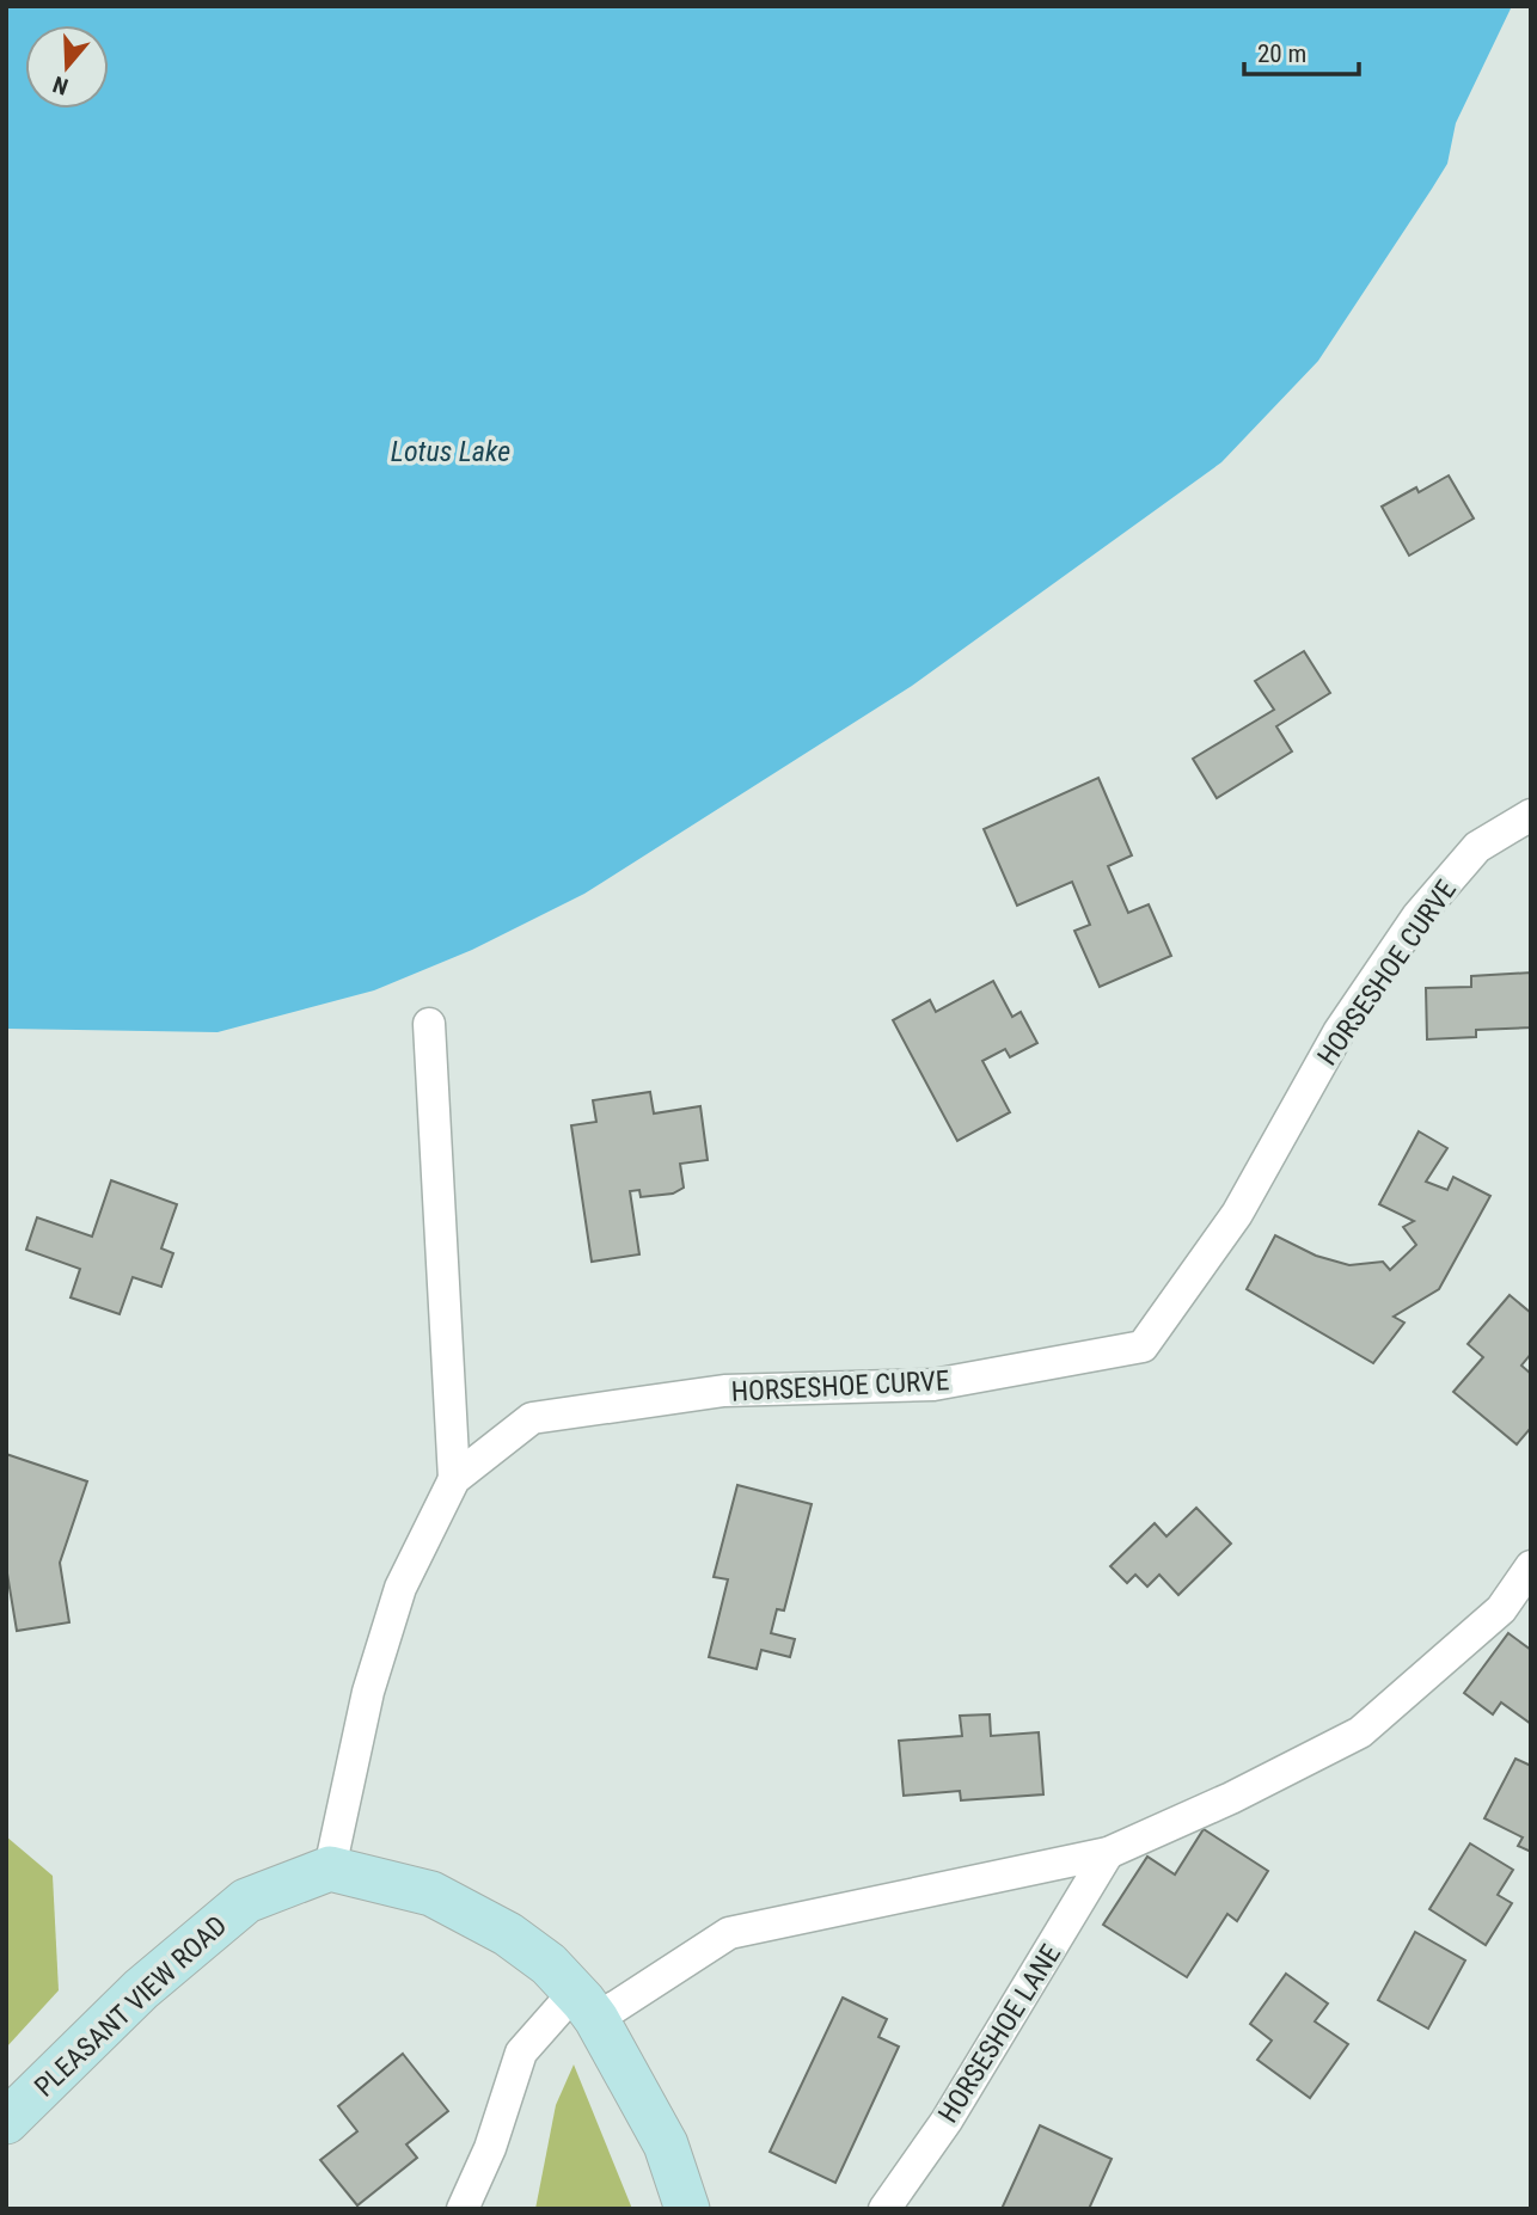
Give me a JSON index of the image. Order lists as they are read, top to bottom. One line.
{"streets":{"street":["HORSESHOE CURVE","PLEASANT VIEW ROAD","HORSESHOE LANE"]},"crossings":[["HORSESHOE CURVE","PLEASANT VIEW ROAD"]],"water":["Lotus Lake"],"scale_bar":"20 m","north":"bottom"}
